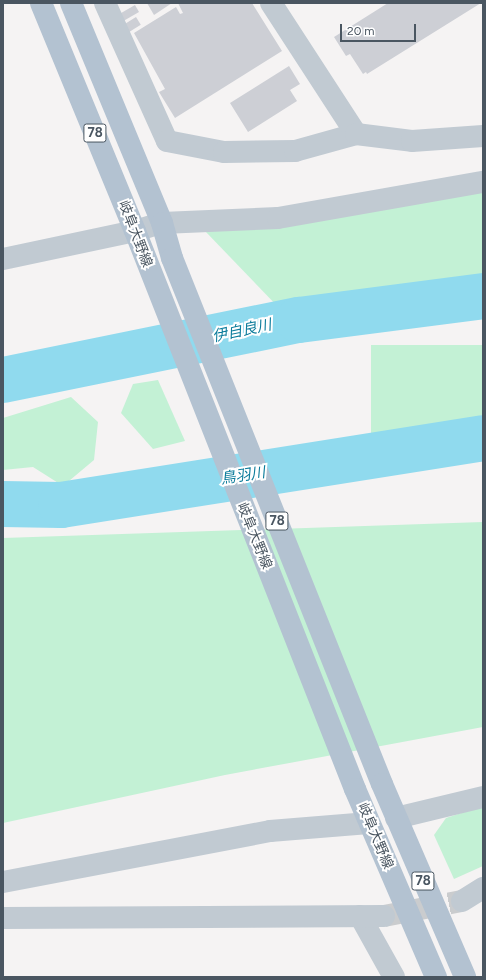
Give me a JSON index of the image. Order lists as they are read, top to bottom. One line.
{"streets":{"main road":["78","岐阜大野線"]},"water":["伊自良川","鳥羽川"],"scale_bar":"20 m"}
